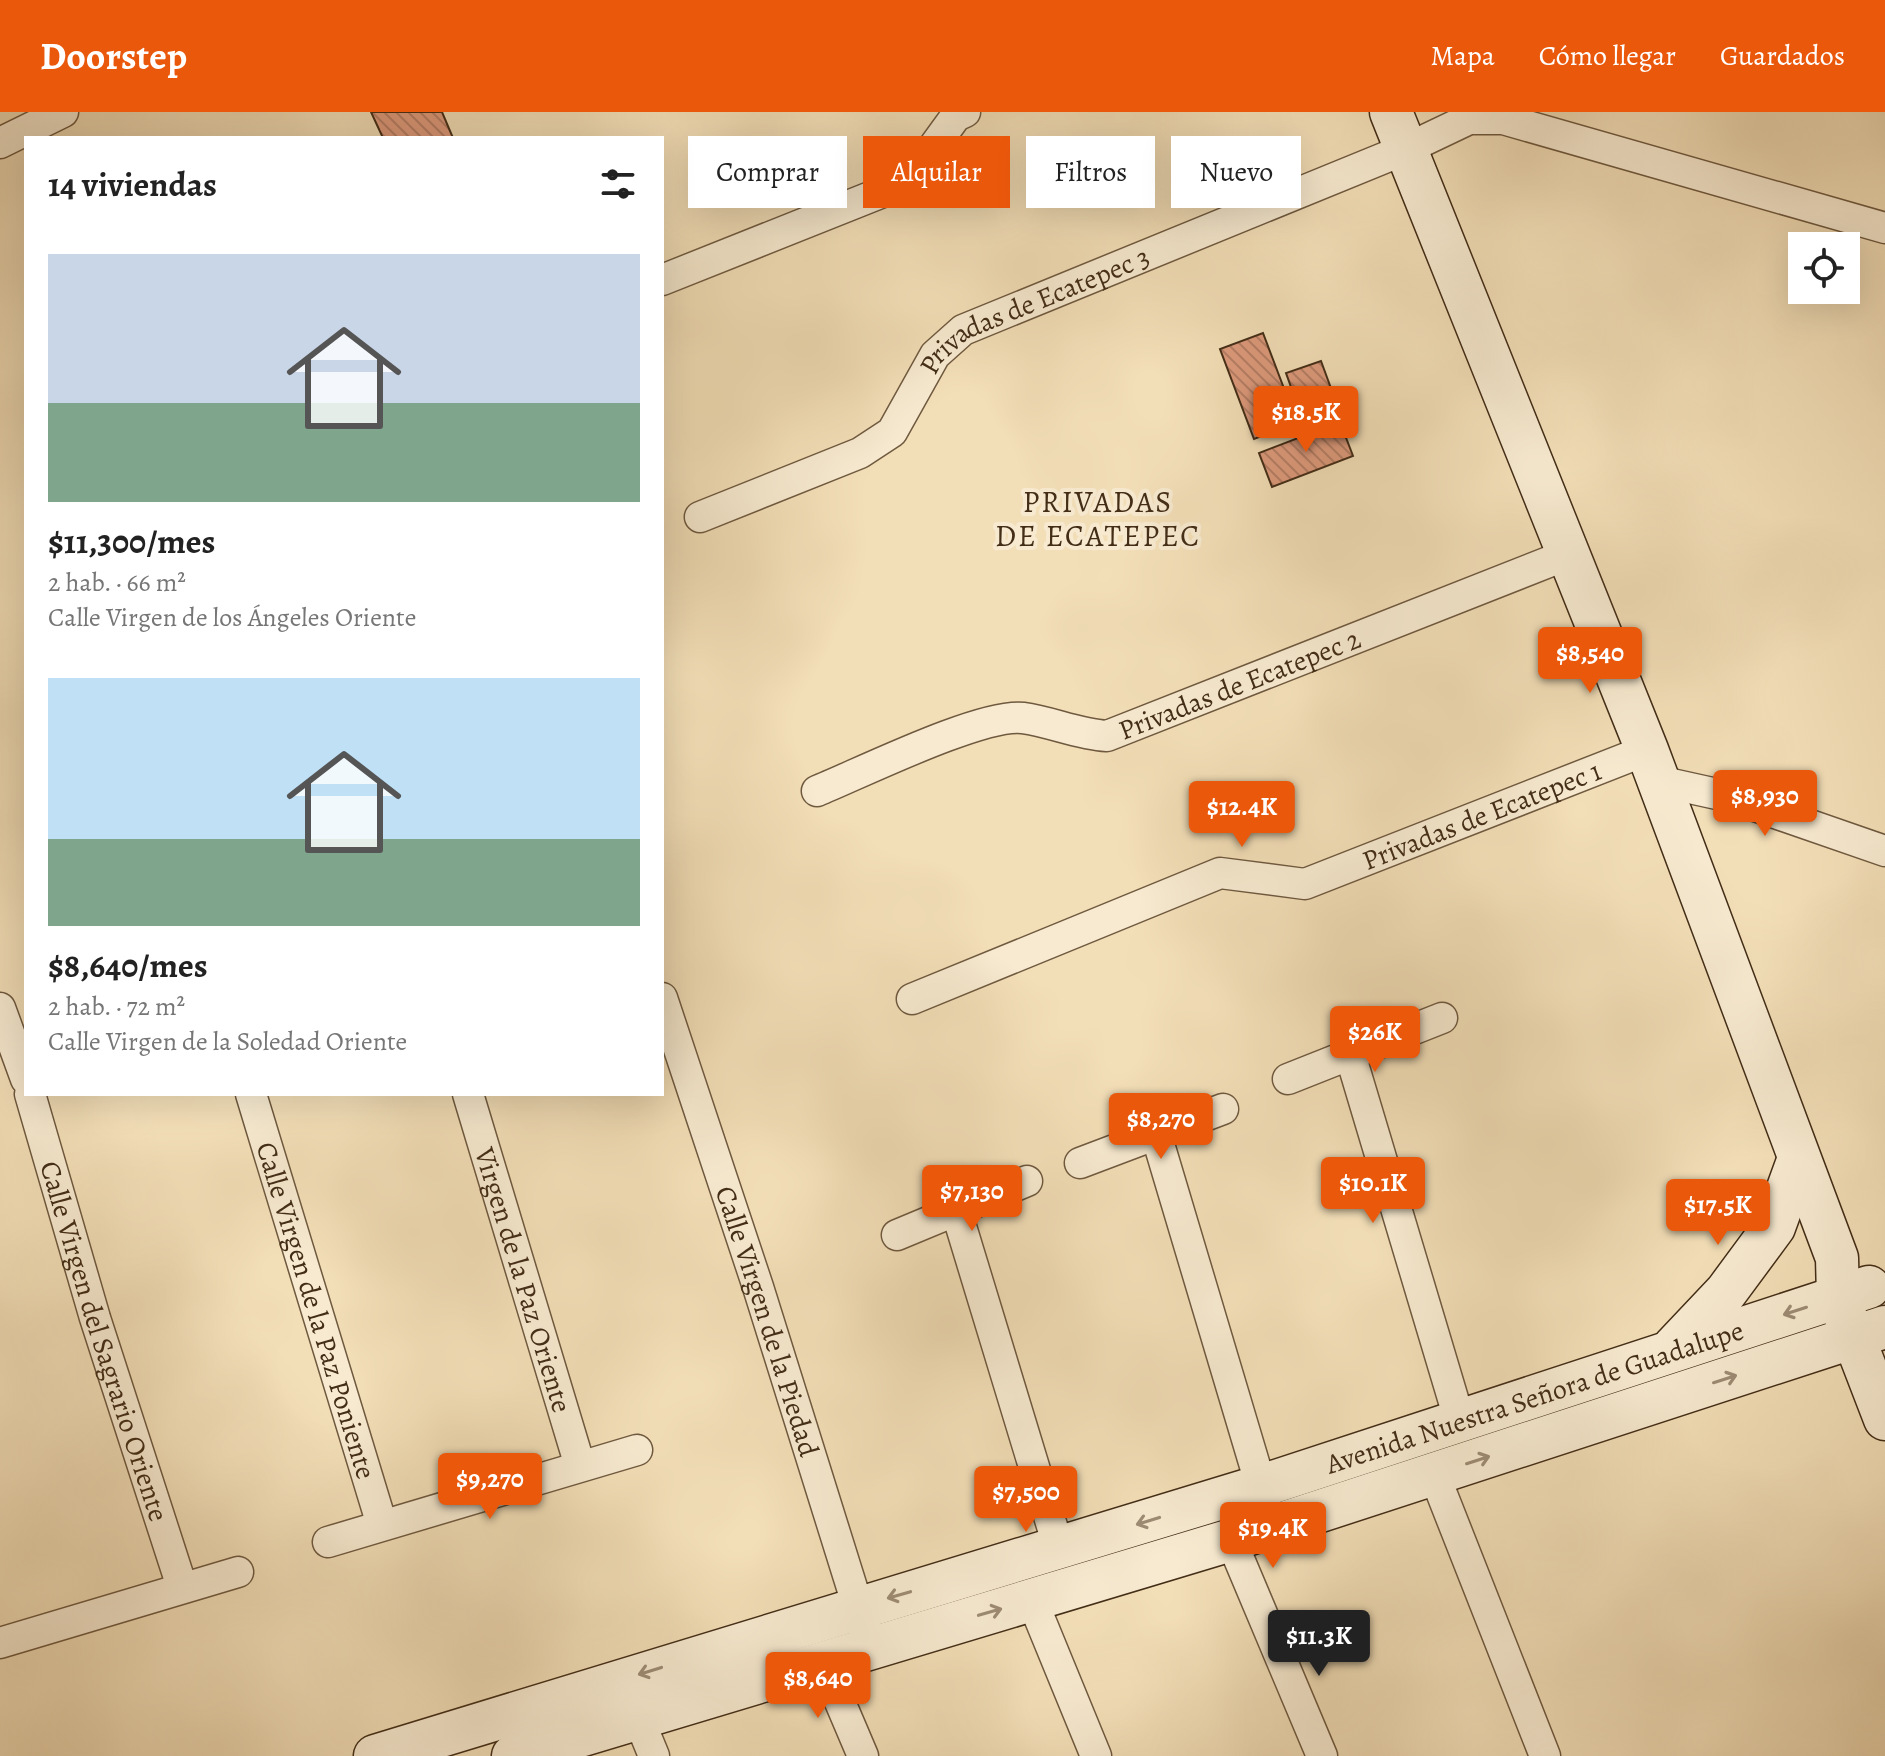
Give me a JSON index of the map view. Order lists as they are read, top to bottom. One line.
{"streets":{"street":["Privadas de Ecatepec 3","Privadas de Ecatepec 2","Privadas de Ecatepec 1","Virgen de la Paz Oriente","Calle Virgen de la Paz Poniente","Calle Virgen de la Piedad","Calle Virgen del Sagrario Oriente","Avenida Nuestra Señora de Guadalupe"]},"crossings":[["Calle Virgen de la Piedad","Avenida Nuestra Señora de Guadalupe"]],"districts":["PRIVADAS DE ECATEPEC"],"page":{"header":"Doorstep","nav":["Mapa","Cómo llegar","Guardados"],"chip":["Comprar","Alquilar","Filtros","Nuevo"],"heading":"14 viviendas","list":[{"name":"$11,300/mes","note":"2 hab. · 66 m² · Calle Virgen de los Ángeles Oriente"},{"name":"$8,640/mes","note":"2 hab. · 72 m² · Calle Virgen de la Soledad Oriente"}],"price":["$18.5K","$8,540","$8,930","$12.4K","$26K","$8,270","$10.1K","$7,130","$17.5K","$9,270","$7,500","$19.4K","$11.3K","$8,640"]}}
